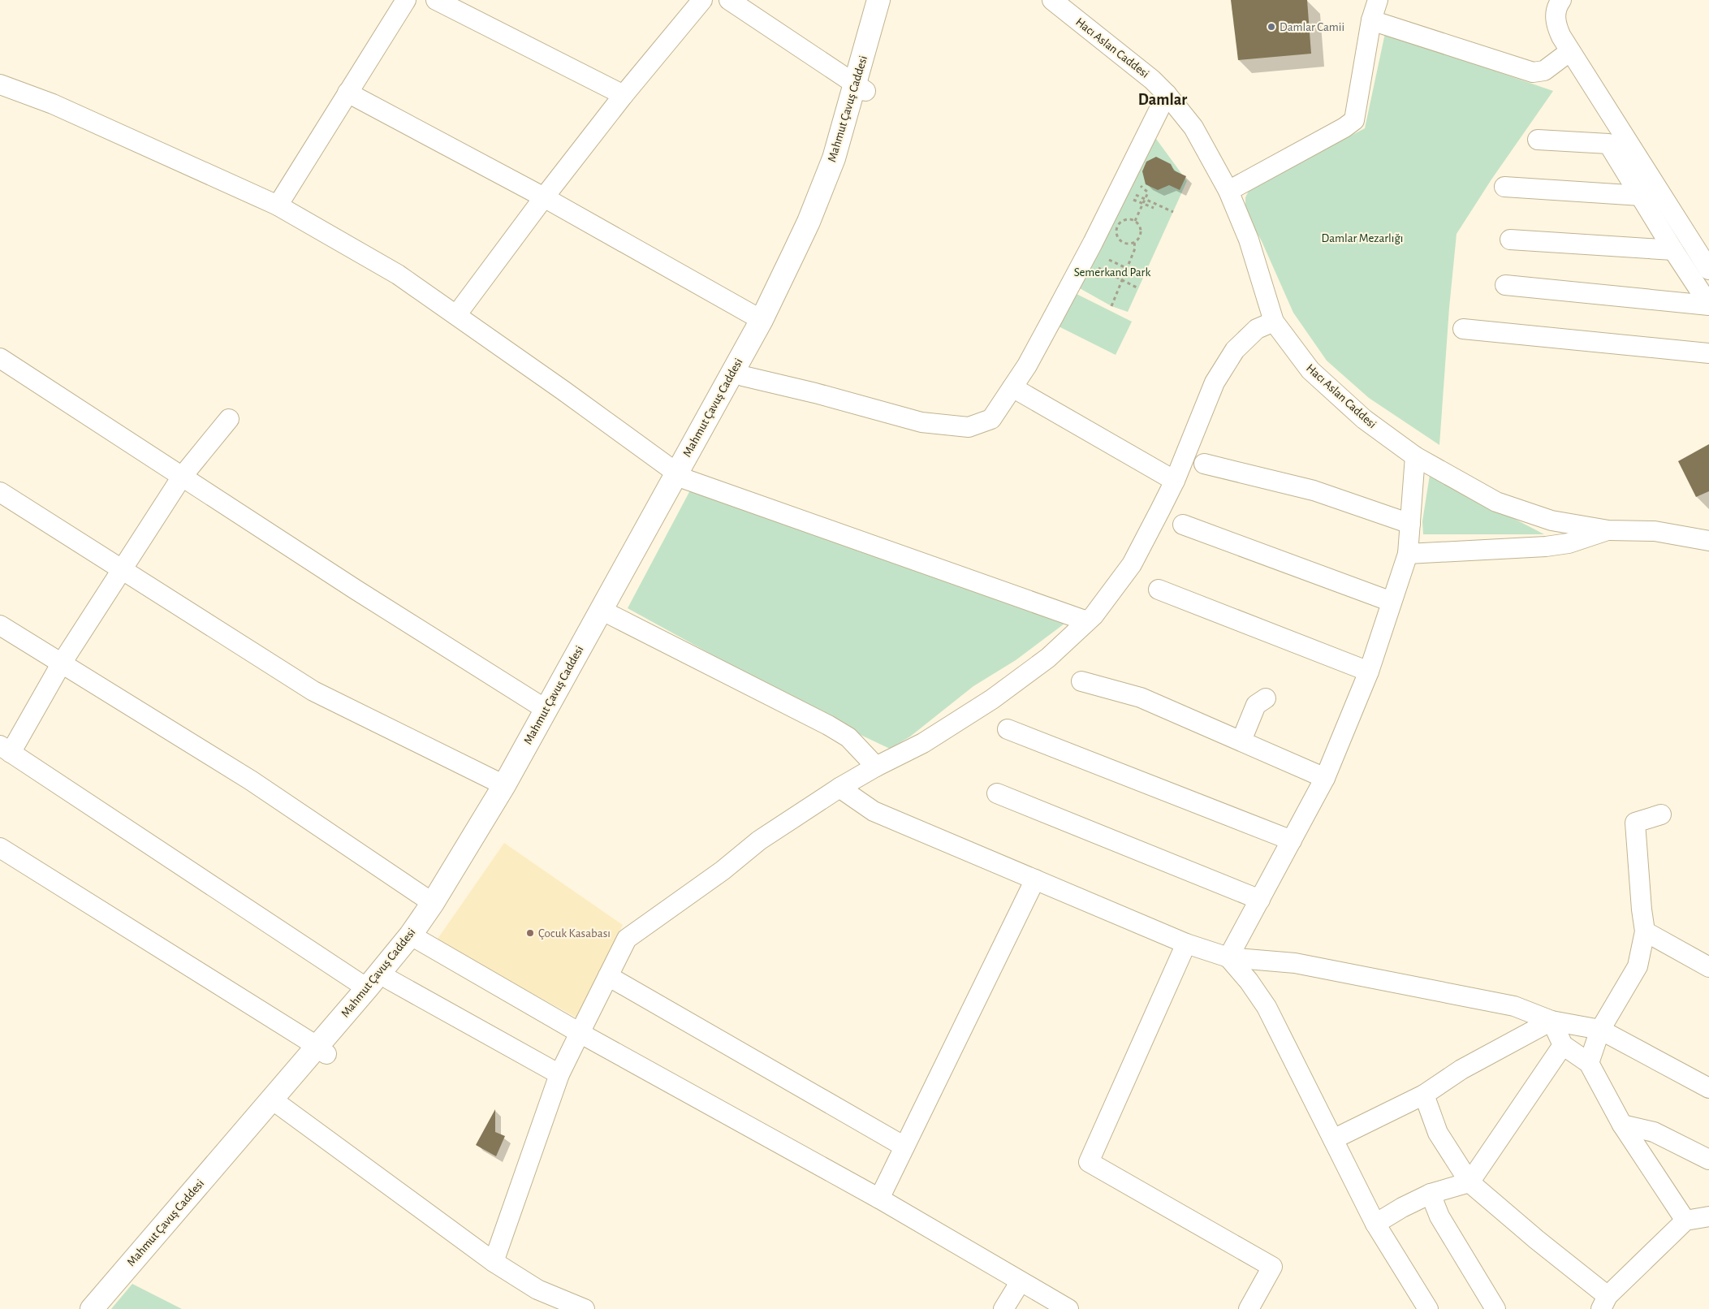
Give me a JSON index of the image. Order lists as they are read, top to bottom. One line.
{"streets":{"main road":["Mahmut Çavuş Caddesi"],"street":["Hacı Aslan Caddesi"]},"districts":["Damlar"],"parks":["Damlar Mezarlığı","Semerkand Park"],"places":["Damlar Camii","Çocuk Kasabası"]}
